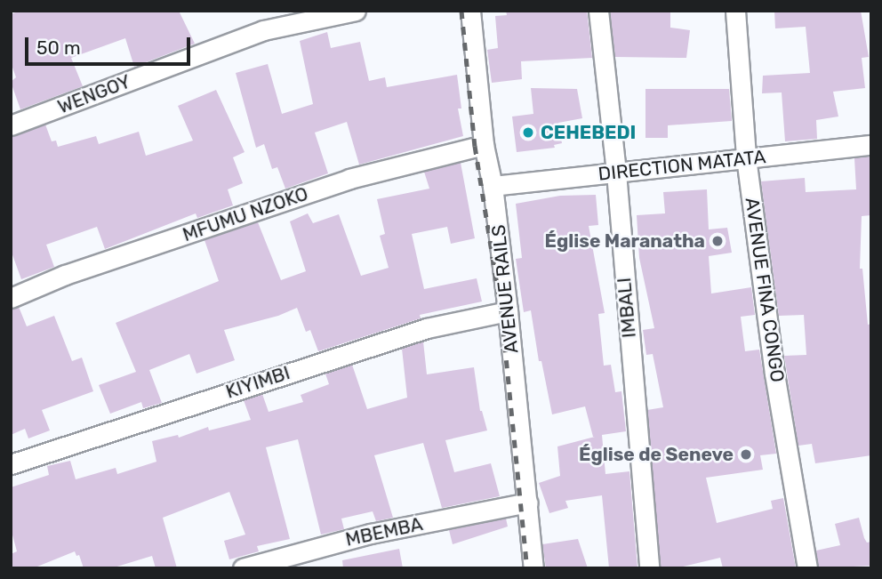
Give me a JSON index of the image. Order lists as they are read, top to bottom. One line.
{"streets":{"street":["WENGOY","DIRECTION MATATA","MFUMU NZOKO","AVENUE RAILS","AVENUE FINA CONGO","IMBALI","KIYIMBI","MBEMBA"]},"crossings":[["DIRECTION MATATA","AVENUE RAILS"],["DIRECTION MATATA","AVENUE FINA CONGO"],["DIRECTION MATATA","IMBALI"],["MFUMU NZOKO","AVENUE RAILS"],["AVENUE RAILS","KIYIMBI"],["AVENUE RAILS","MBEMBA"]],"places":["CEHEBEDI","Église Maranatha","Église de Seneve"],"scale_bar":"50 m"}
